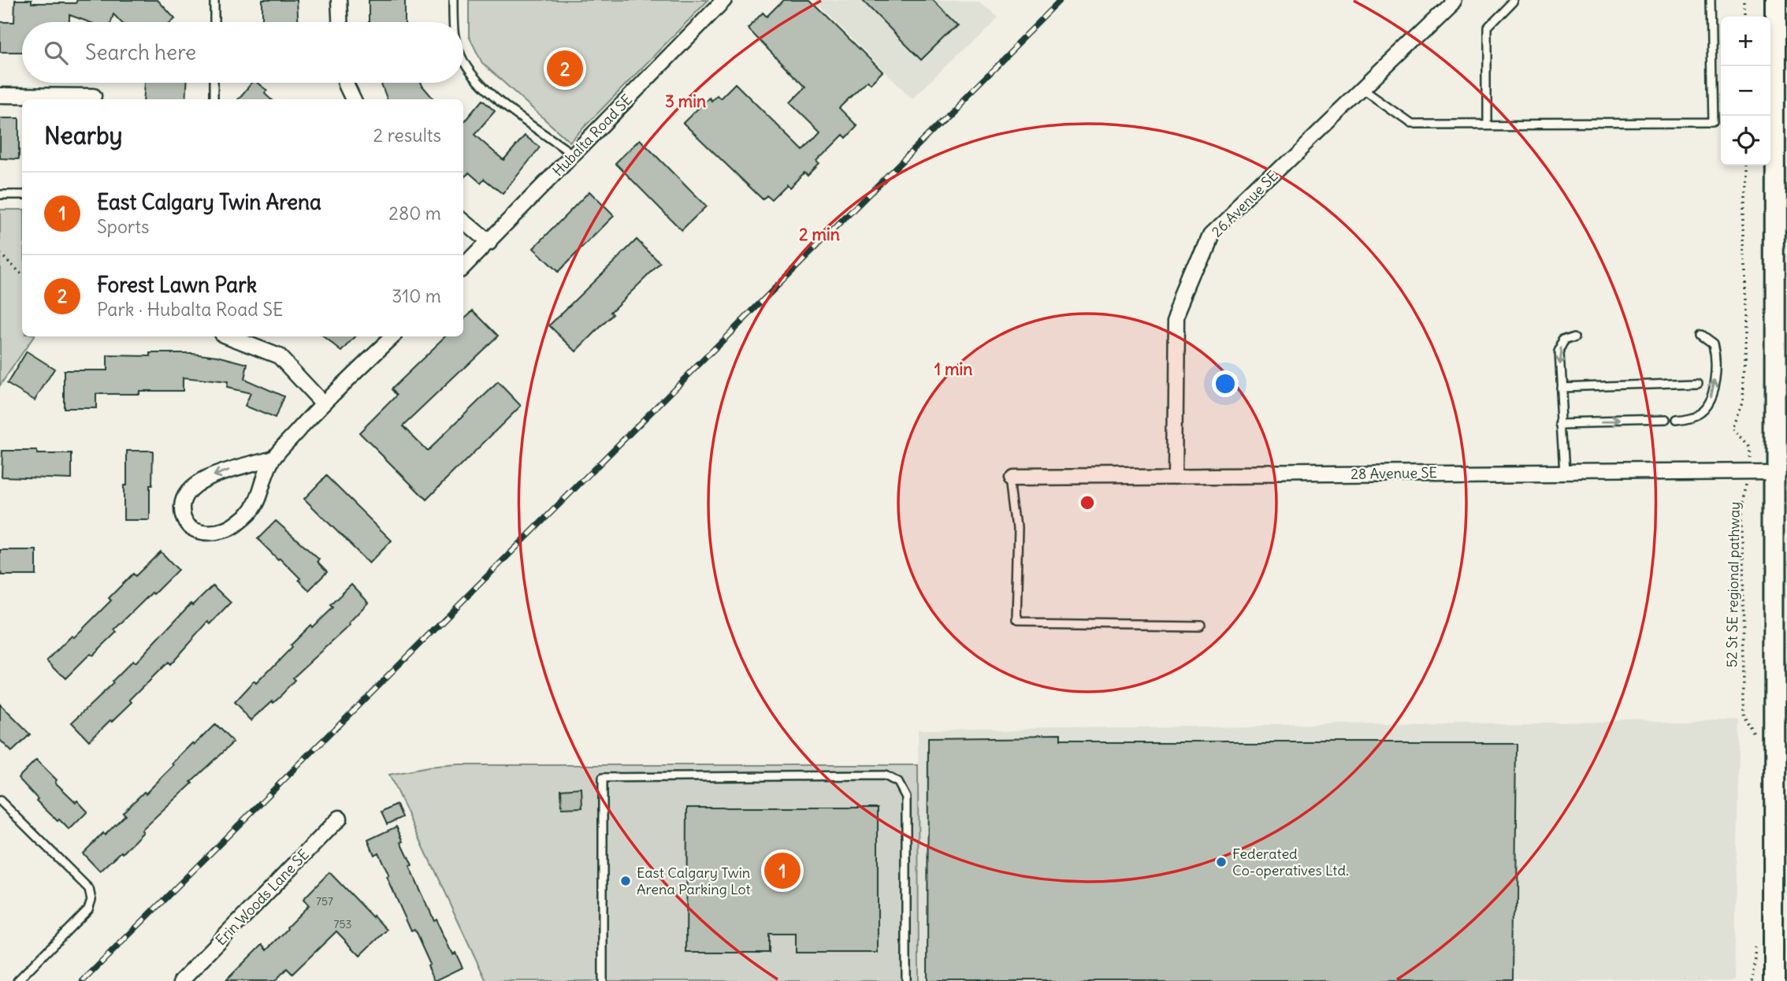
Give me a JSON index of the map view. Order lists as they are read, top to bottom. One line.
{"streets":{"street":["Hubalta Road SE","26 Avenue SE","28 Avenue SE","Erin Woods Lane SE"],"path":["52 St SE regional pathway"]},"crossings":[["26 Avenue SE","28 Avenue SE"],["28 Avenue SE","52 St SE regional pathway"]],"places":["Federated Co-operatives Ltd.","East Calgary Twin Arena Parking Lot"],"house_numbers":["757","753"],"page":{"map_buttons":["+","−"],"search":"Search here","pins":["2","1"],"heading":["Nearby","2 results"],"list":[{"mark":"1","name":"East Calgary Twin Arena","note":"Sports","value":"280 m"},{"mark":"2","name":"Forest Lawn Park","note":"Park · Hubalta Road SE","value":"310 m"}]},"rings":["3 min","2 min","1 min"]}
